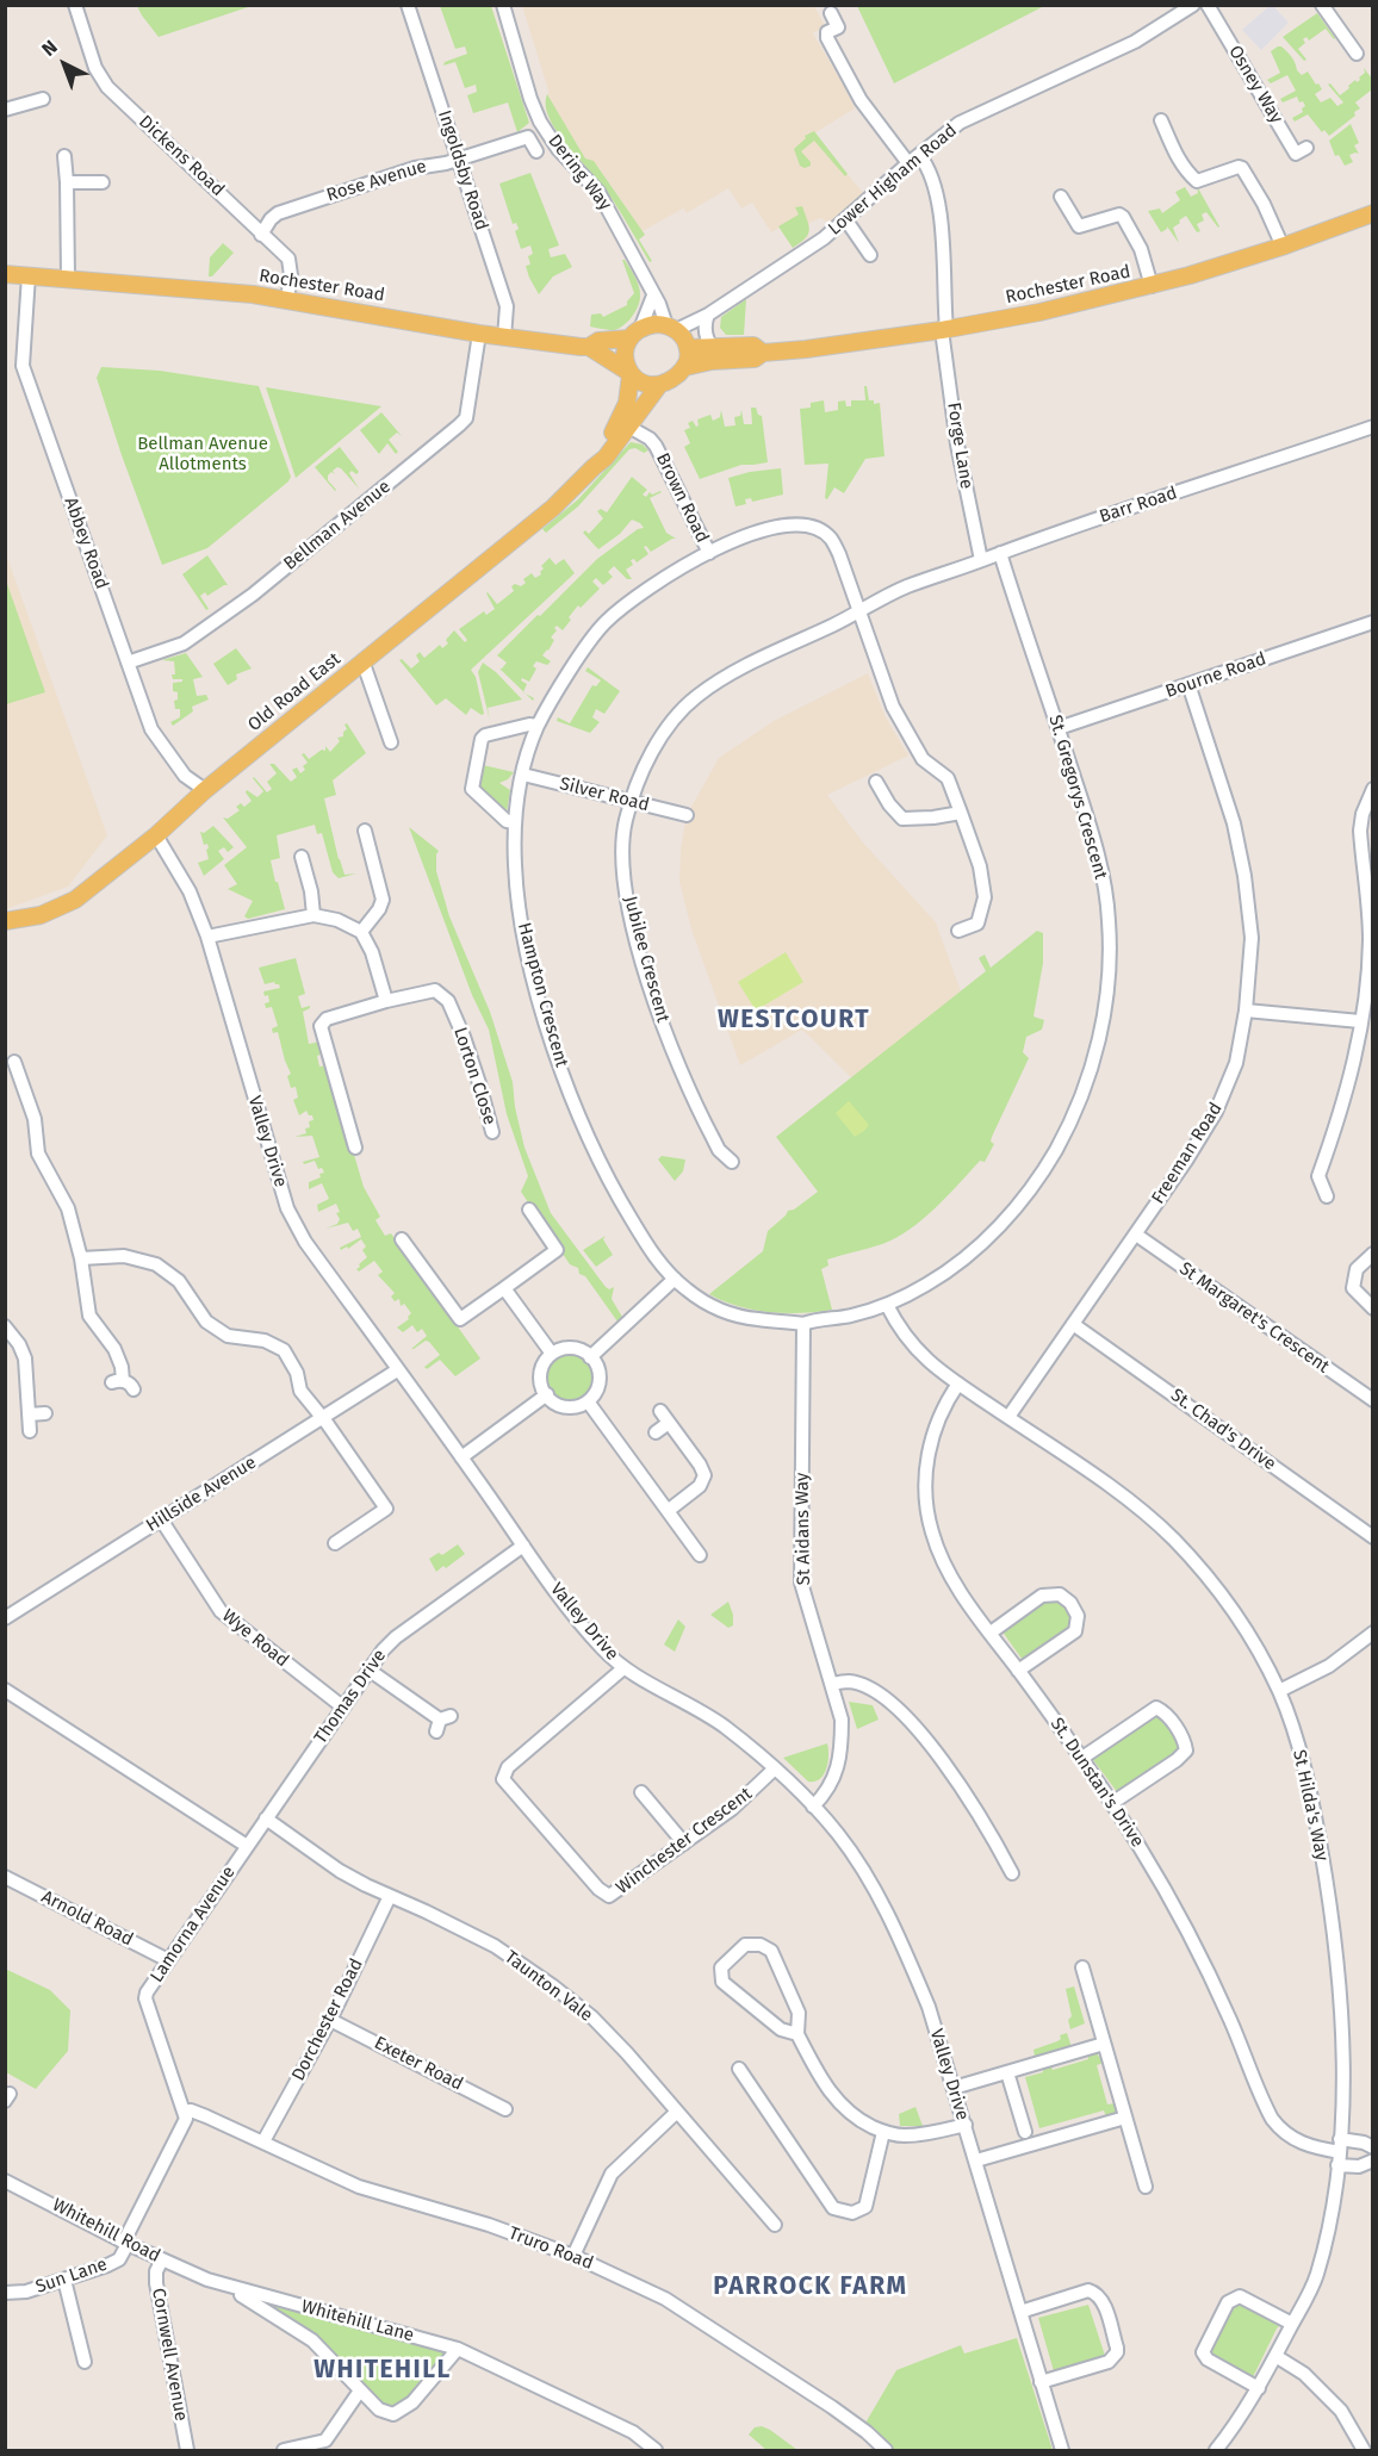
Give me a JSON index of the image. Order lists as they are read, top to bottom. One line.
{"streets":{"main road":["Rochester Road","Old Road East"],"street":["Osney Way","Dickens Road","Ingoldsby Road","Dering Way","Lower Higham Road","Rose Avenue","Forge Lane","Brown Road","Barr Road","Bellman Avenue","Abbey Road","Bourne Road","Silver Road","St. Gregorys Crescent","Jubilee Crescent","Hampton Crescent","Lorton Close","Valley Drive","Freeman Road","St Margaret's Crescent","St. Chad's Drive","Hillside Avenue","St Aidans Way","Wye Road","Thomas Drive","St. Dunstan's Drive","St Hilda's Way","Winchester Crescent","Arnold Road","Lamorna Avenue","Taunton Vale","Dorchester Road","Exeter Road","Whitehill Road","Truro Road","Sun Lane","Whitehill Lane","Cornwell Avenue"]},"crossings":[["Dickens Road","Rose Avenue"],["Dickens Road","Rochester Road"],["Ingoldsby Road","Rose Avenue"],["Ingoldsby Road","Rochester Road"],["Dering Way","Lower Higham Road"],["Dering Way","Rochester Road"],["Dering Way","Old Road East"],["Lower Higham Road","Rochester Road"],["Lower Higham Road","Forge Lane"],["Lower Higham Road","Old Road East"],["Rochester Road","Forge Lane"],["Rochester Road","Bellman Avenue"],["Rochester Road","Abbey Road"],["Rochester Road","Old Road East"],["Forge Lane","Barr Road"],["Brown Road","Old Road East"],["Brown Road","Hampton Crescent"],["Barr Road","St. Gregorys Crescent"],["Barr Road","Jubilee Crescent"],["Bellman Avenue","Abbey Road"],["Abbey Road","Old Road East"],["Bourne Road","St. Gregorys Crescent"],["Bourne Road","Freeman Road"],["Old Road East","Valley Drive"],["Silver Road","Jubilee Crescent"],["Silver Road","Hampton Crescent"],["St. Gregorys Crescent","Hampton Crescent"],["St. Gregorys Crescent","St Aidans Way"],["St. Gregorys Crescent","St Hilda's Way"],["Jubilee Crescent","Hampton Crescent"],["Valley Drive","Hillside Avenue"],["Valley Drive","St Aidans Way"],["Valley Drive","Thomas Drive"],["Valley Drive","Winchester Crescent"],["Freeman Road","St Margaret's Crescent"],["Freeman Road","St. Chad's Drive"],["Freeman Road","St Hilda's Way"],["Hillside Avenue","Wye Road"],["Wye Road","Thomas Drive"],["Thomas Drive","Lamorna Avenue"],["Thomas Drive","Taunton Vale"],["St. Dunstan's Drive","St Hilda's Way"],["Arnold Road","Lamorna Avenue"],["Lamorna Avenue","Taunton Vale"],["Lamorna Avenue","Truro Road"],["Taunton Vale","Dorchester Road"],["Dorchester Road","Exeter Road"],["Dorchester Road","Truro Road"],["Whitehill Road","Sun Lane"],["Whitehill Road","Whitehill Lane"],["Whitehill Road","Cornwell Avenue"]],"districts":["WESTCOURT","PARROCK FARM","WHITEHILL"],"parks":["Bellman Avenue Allotments"],"north":"top left"}
